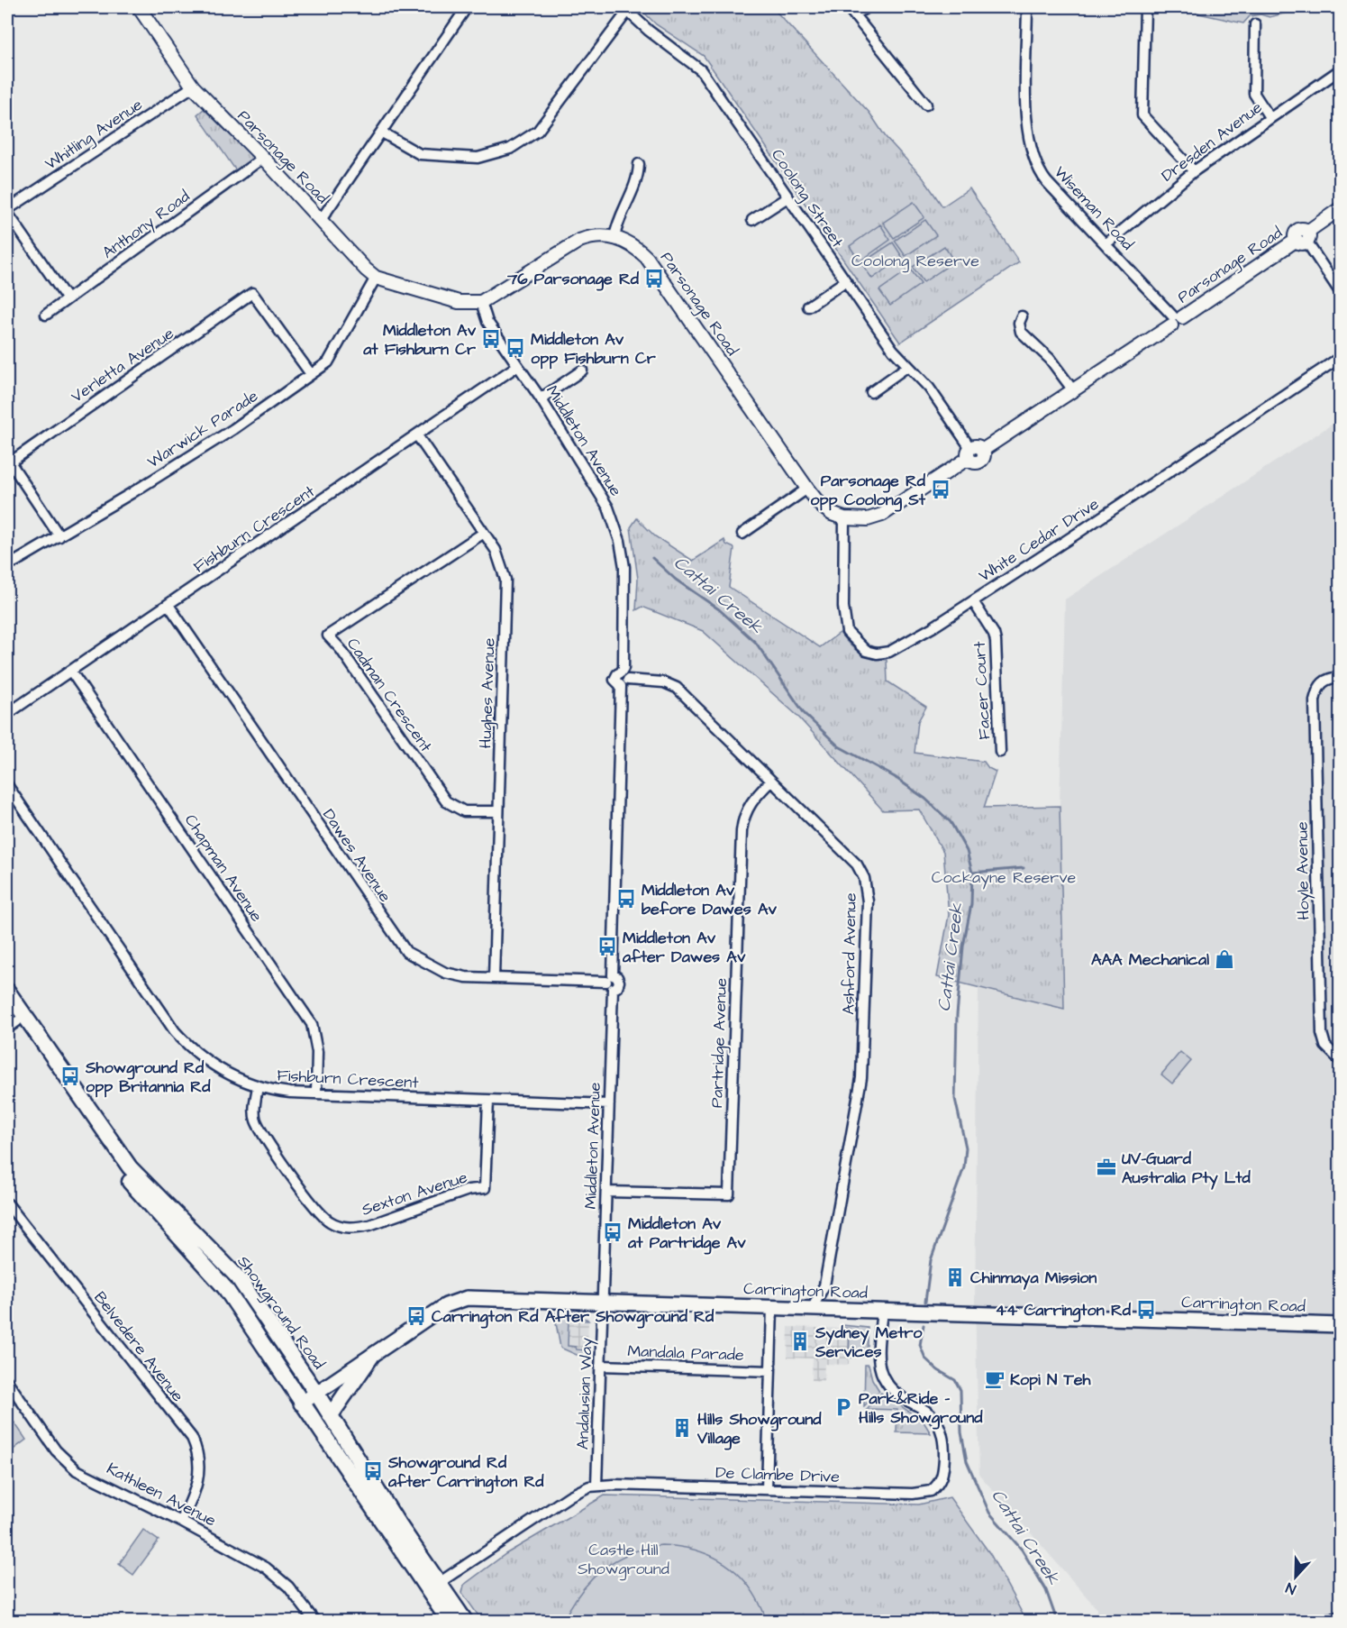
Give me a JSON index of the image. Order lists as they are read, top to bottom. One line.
{"streets":{"main road":["Carrington Road","Showground Road"],"street":["Whitling Avenue","Dresden Avenue","Parsonage Road","Coolong Street","Wiseman Road","Anthony Road","Verletta Avenue","Warwick Parade","Middleton Avenue","Fishburn Crescent","White Cedar Drive","Facer Court","Hughes Avenue","Cadman Crescent","Dawes Avenue","Chapman Avenue","Hoyle Avenue","Ashford Avenue","Partridge Avenue","Sexton Avenue","Belvedere Avenue","Mandala Parade","Andalusian Way","De Clambe Drive","Kathleen Avenue"]},"crossings":[["Whitling Avenue","Parsonage Road"],["Dresden Avenue","Wiseman Road"],["Parsonage Road","Coolong Street"],["Parsonage Road","Wiseman Road"],["Parsonage Road","Anthony Road"],["Parsonage Road","Warwick Parade"],["Parsonage Road","Middleton Avenue"],["Parsonage Road","White Cedar Drive"],["Verletta Avenue","Warwick Parade"],["Middleton Avenue","Fishburn Crescent"],["Middleton Avenue","Dawes Avenue"],["Middleton Avenue","Ashford Avenue"],["Middleton Avenue","Partridge Avenue"],["Middleton Avenue","Carrington Road"],["Middleton Avenue","Andalusian Way"],["Fishburn Crescent","Hughes Avenue"],["Fishburn Crescent","Dawes Avenue"],["Fishburn Crescent","Chapman Avenue"],["Fishburn Crescent","Sexton Avenue"],["White Cedar Drive","Facer Court"],["Hughes Avenue","Cadman Crescent"],["Hughes Avenue","Dawes Avenue"],["Ashford Avenue","Partridge Avenue"],["Ashford Avenue","Carrington Road"],["Carrington Road","Showground Road"],["Carrington Road","Andalusian Way"],["Carrington Road","De Clambe Drive"],["Showground Road","De Clambe Drive"],["Belvedere Avenue","Kathleen Avenue"],["Mandala Parade","Andalusian Way"],["Andalusian Way","De Clambe Drive"]],"water":["Cattai Creek"],"parks":["Coolong Reserve","Cockayne Reserve","Castle Hill Showground"],"places":{"bus stop":["76 Parsonage Rd","Middleton Av at Fishburn Cr","Middleton Av opp Fishburn Cr","Parsonage Rd opp Coolong St","Middleton Av before Dawes Av","Middleton Av after Dawes Av","Showground Rd opp Britannia Rd","Middleton Av at Partridge Av","44 Carrington Rd","Carrington Rd After Showground Rd","Showground Rd after Carrington Rd"],"shop":["AAA Mechanical"],"office":["UV-Guard Australia Pty Ltd"],"building":["Chinmaya Mission","Sydney Metro Services","Hills Showground Village"],"cafe":["Kopi N Teh"],"parking":["Park&Ride - Hills Showground"]},"north":"bottom"}
